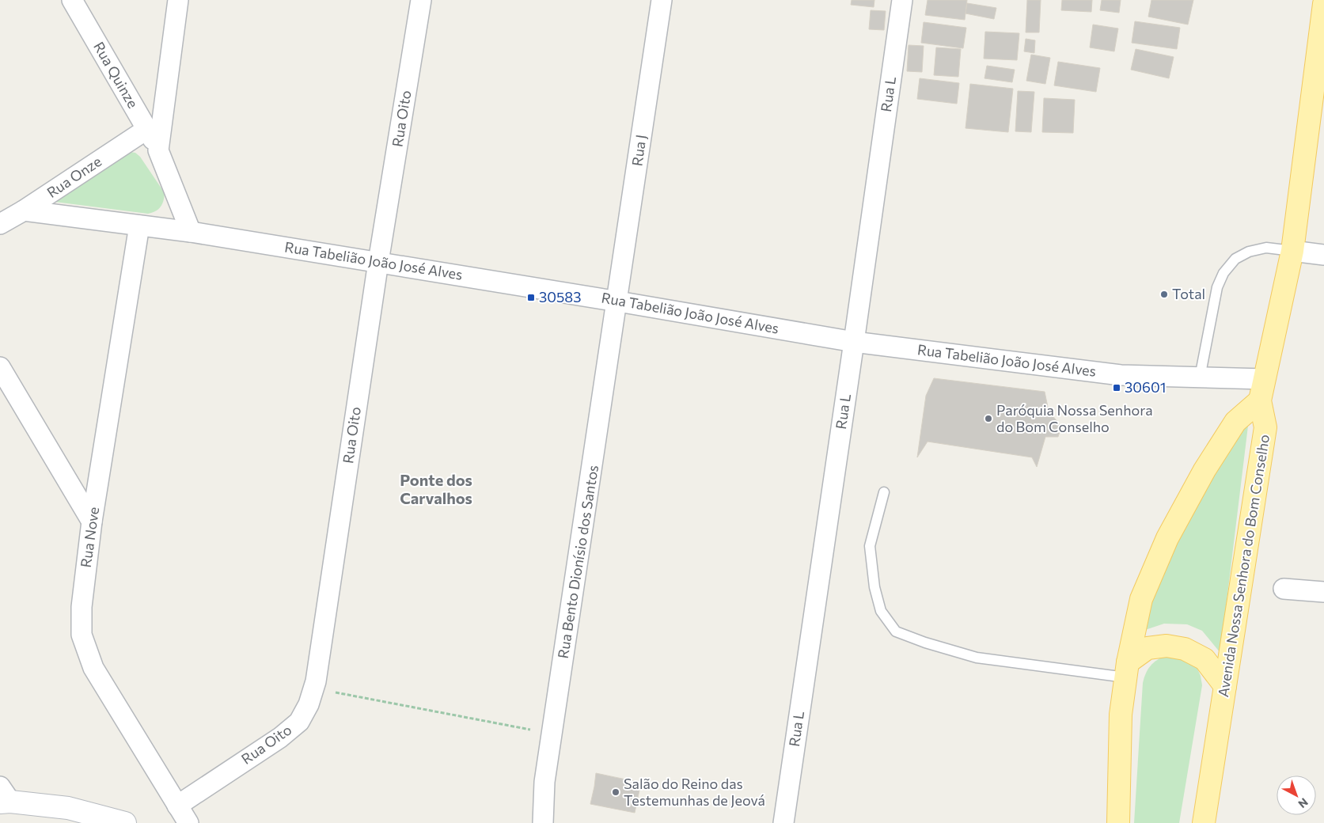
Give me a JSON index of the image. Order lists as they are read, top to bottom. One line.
{"streets":{"main road":["Avenida Nossa Senhora do Bom Conselho"],"street":["Rua Quinze","Rua L","Rua Oito","Rua J","Rua Onze","Rua Tabelião João José Alves","Rua Nove","Rua Bento Dionísio dos Santos"]},"crossings":[["Rua Quinze","Rua Onze"],["Rua Quinze","Rua Tabelião João José Alves"],["Rua L","Rua Tabelião João José Alves"],["Rua Oito","Rua Tabelião João José Alves"],["Rua Oito","Rua Nove"],["Rua J","Rua Tabelião João José Alves"],["Rua J","Rua Bento Dionísio dos Santos"],["Rua Onze","Rua Tabelião João José Alves"],["Rua Tabelião João José Alves","Rua Nove"],["Rua Tabelião João José Alves","Rua Bento Dionísio dos Santos"],["Rua Tabelião João José Alves","Avenida Nossa Senhora do Bom Conselho"]],"districts":["Ponte dos Carvalhos"],"places":{"other":["Total","Paróquia Nossa Senhora do Bom Conselho","Salão do Reino das Testemunhas de Jeová"],"transit":["30583","30601"]},"north":"bottom right"}
